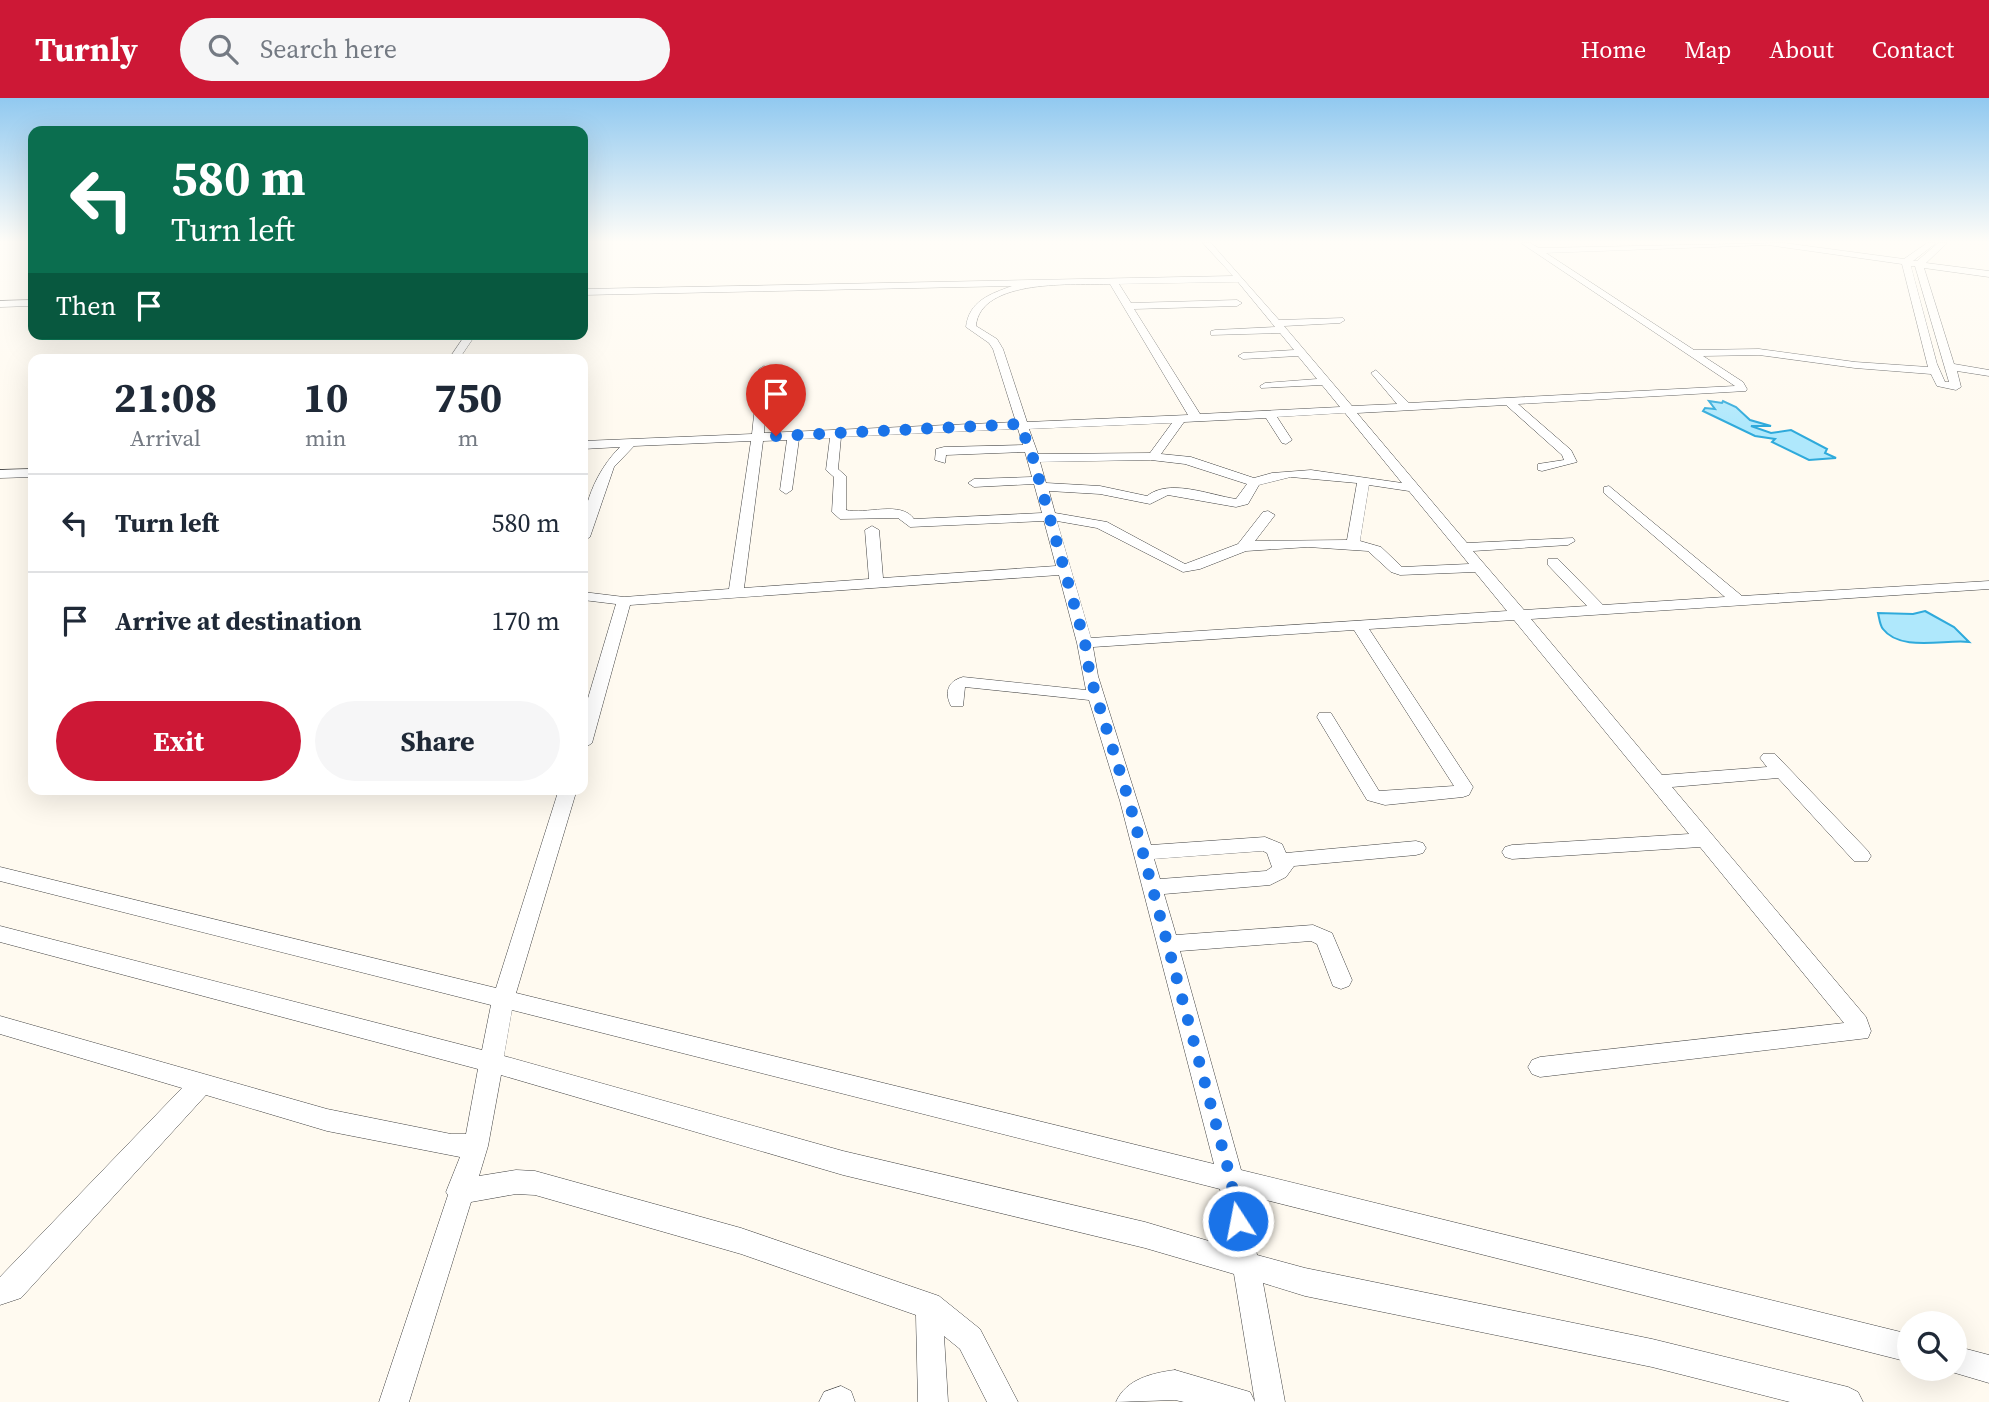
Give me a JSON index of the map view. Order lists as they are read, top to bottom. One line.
{"page":{"header":"Turnly","search":"Search here","nav":["Home","Map","About","Contact"],"turn":["580 m","Turn left"],"then":"Then","eta":["21:08","Arrival","10","min","750","m"],"list":[{"name":"Turn left","value":"580 m"},{"name":"Arrive at destination","value":"170 m"}],"buttons":["Exit","Share"]}}
